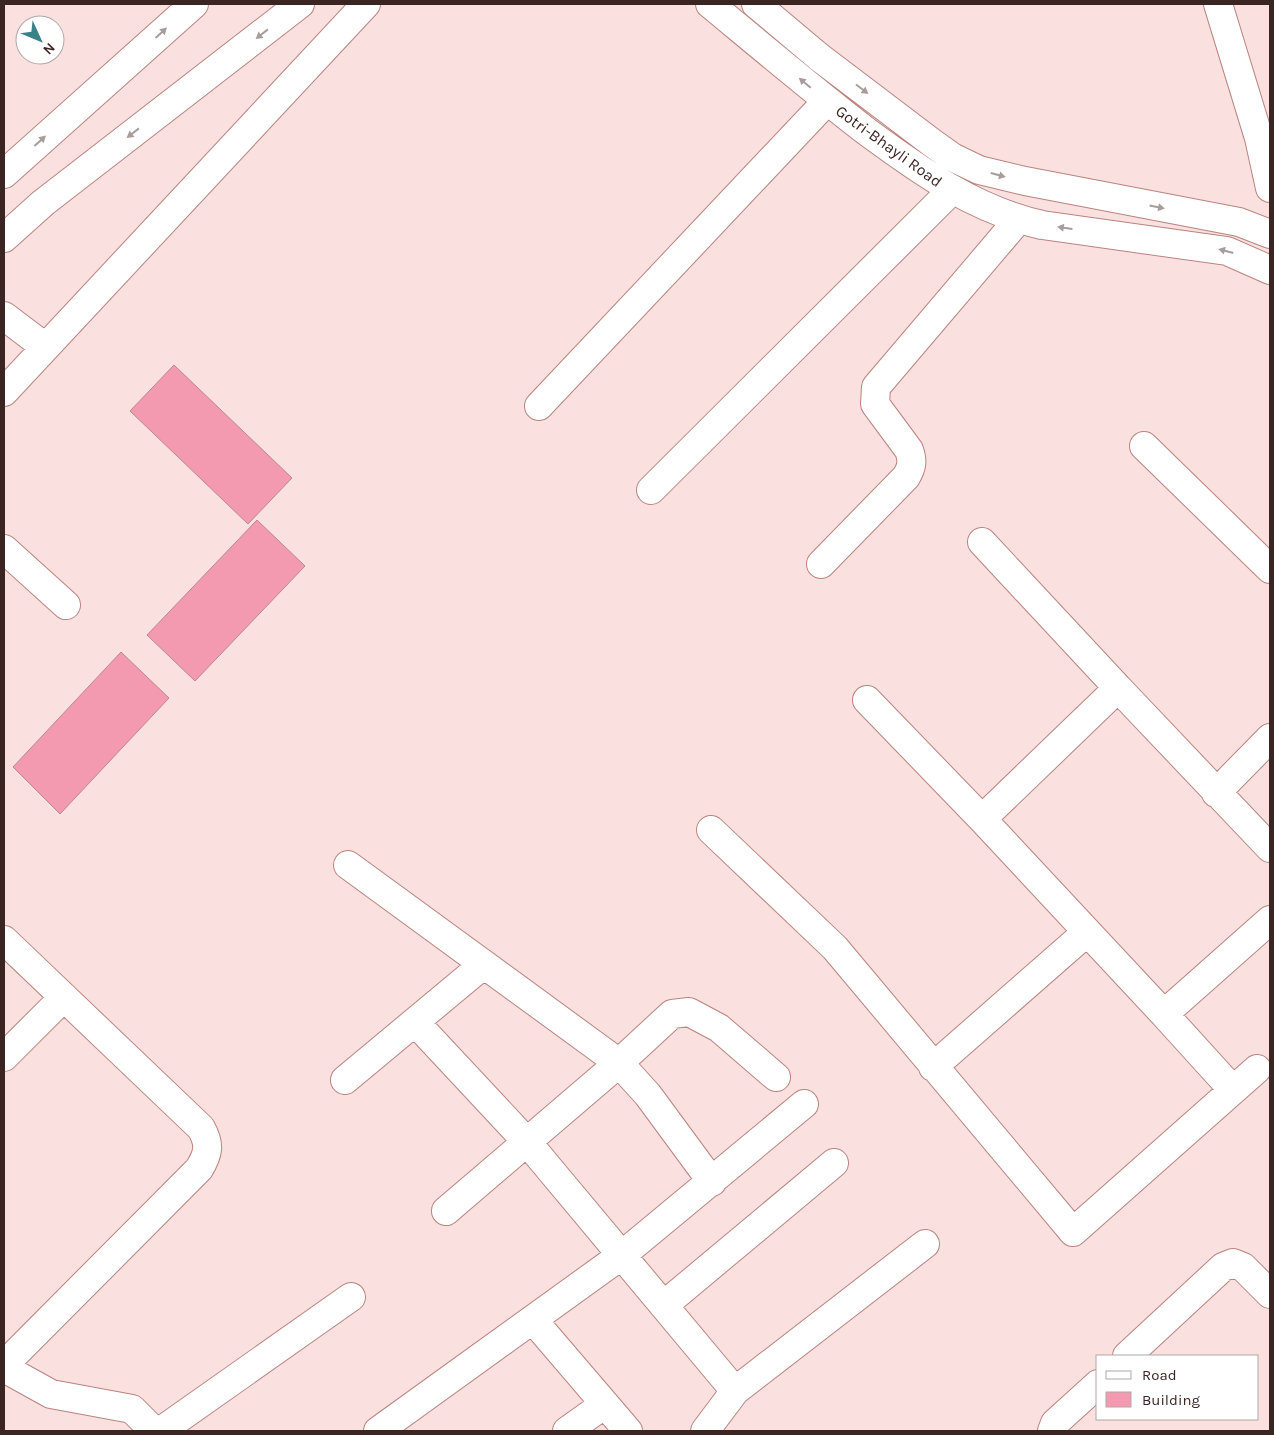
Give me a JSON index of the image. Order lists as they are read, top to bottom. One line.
{"streets":{"street":["Gotri-Bhayli Road"]},"legend":["Road","Building"],"north":"bottom right"}
